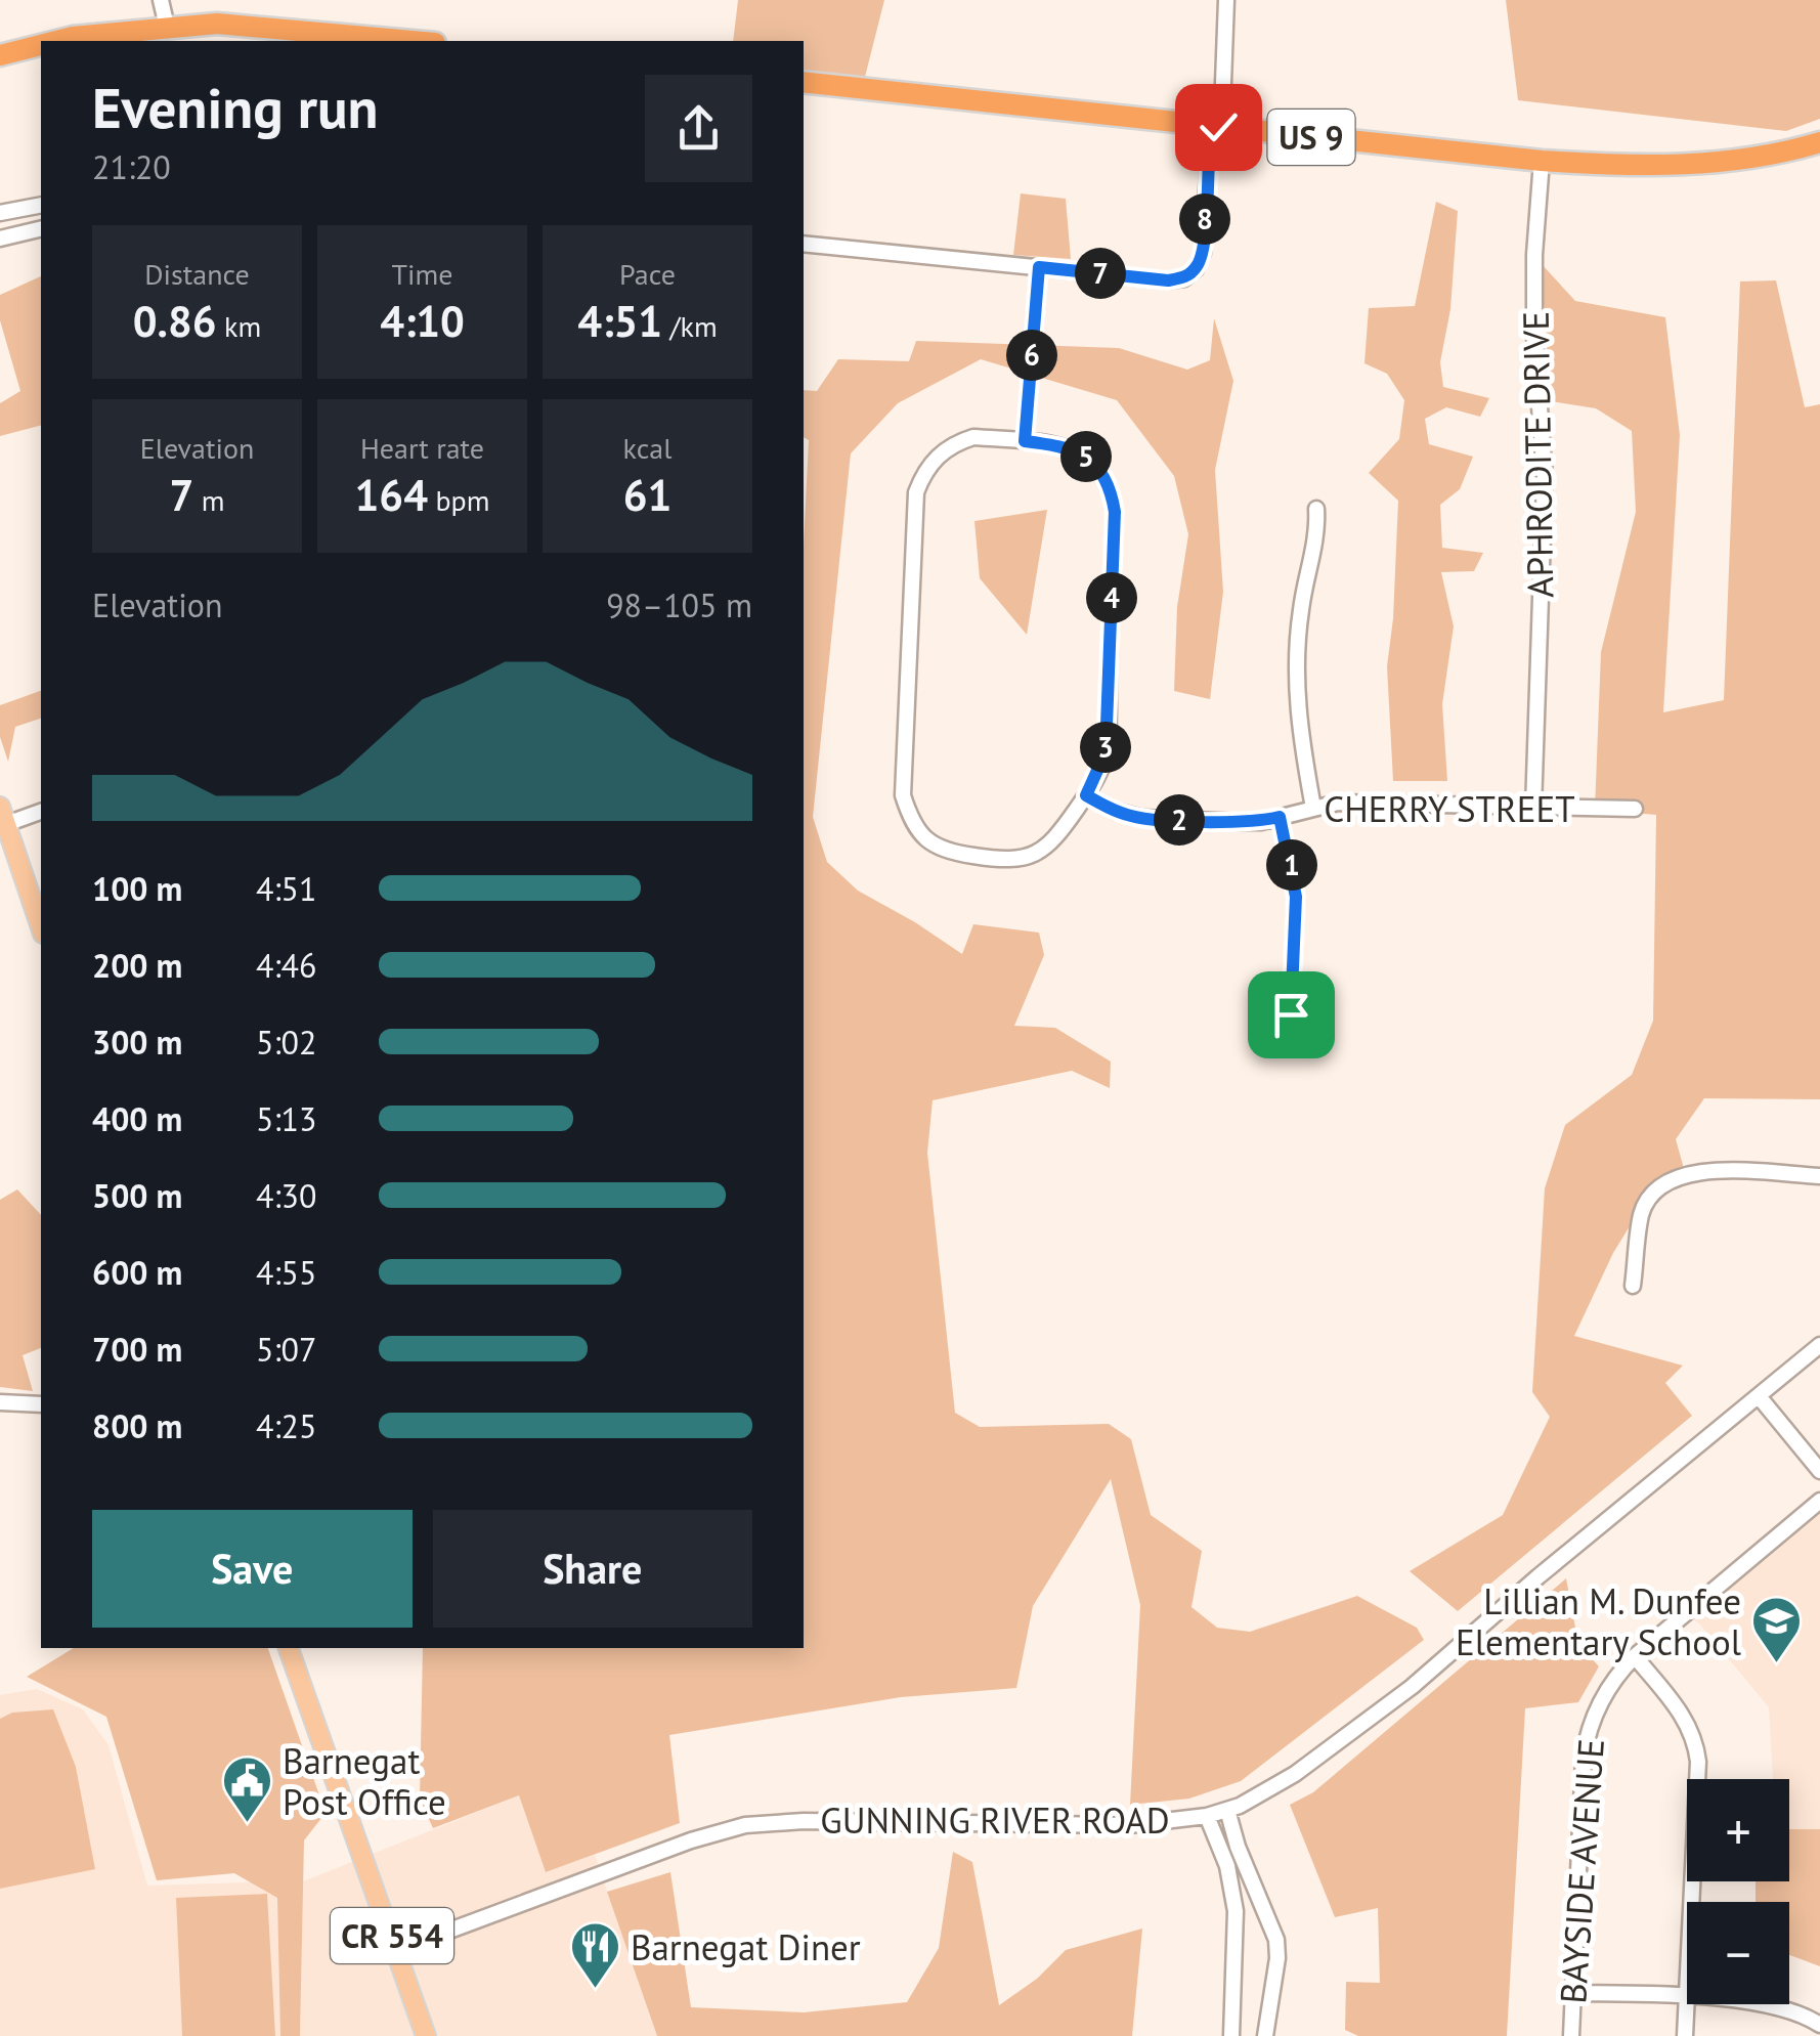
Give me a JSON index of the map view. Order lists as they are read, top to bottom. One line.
{"streets":{"highway":["US 9"],"main road":["CR 554"],"street":["APHRODITE DRIVE","CHERRY STREET","GUNNING RIVER ROAD","BAYSIDE AVENUE"]},"crossings":[["US 9","APHRODITE DRIVE"],["APHRODITE DRIVE","CHERRY STREET"],["GUNNING RIVER ROAD","CR 554"]],"places":{"school or university":["Lillian M. Dunfee Elementary School"],"public building":["Barnegat Post Office"],"restaurant":["Barnegat Diner"]},"page":{"heading":["Evening run","21:20"],"pins":["8","7","6","5","4","3","2","1"],"stats":[["Distance","0.86 km"],["Time","4:10"],["Pace","4:51 /km"],["Elevation","7 m"],["Heart rate","164 bpm"],["kcal","61"]],"chart":["Elevation","98–105 m"],"list":[{"name":"100 m","note":"4:51"},{"name":"200 m","note":"4:46"},{"name":"300 m","note":"5:02"},{"name":"400 m","note":"5:13"},{"name":"500 m","note":"4:30"},{"name":"600 m","note":"4:55"},{"name":"700 m","note":"5:07"},{"name":"800 m","note":"4:25"}],"buttons":["Save","Share"],"map_buttons":["+","−"]}}
